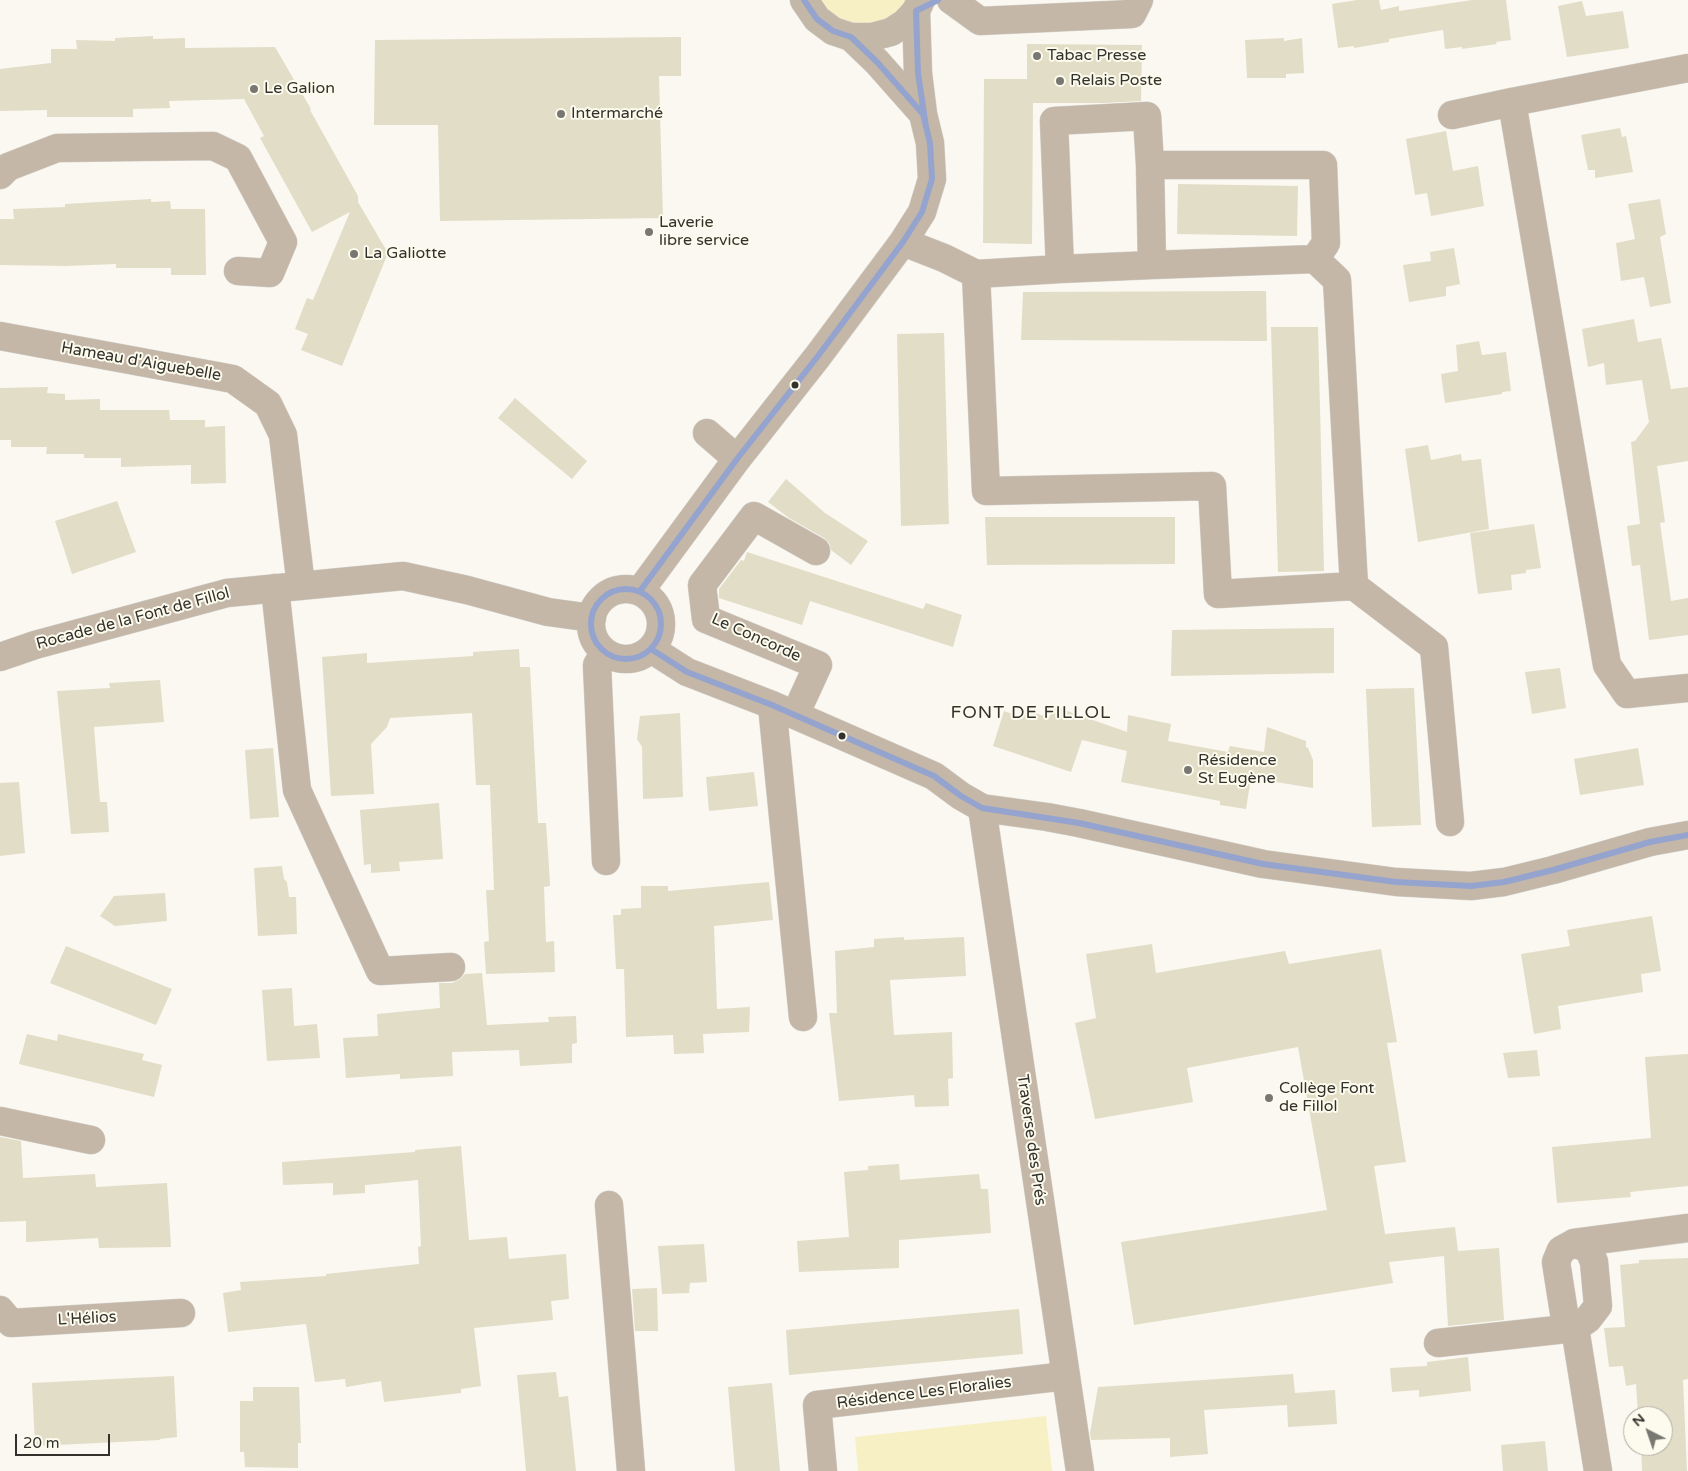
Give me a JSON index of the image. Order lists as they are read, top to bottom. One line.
{"streets":{"street":["Hameau d'Aiguebelle","Rocade de la Font de Fillol","Le Concorde","Traverse des Prés","L'Hélios","Résidence Les Floralies"]},"crossings":[["Hameau d'Aiguebelle","Rocade de la Font de Fillol"],["Traverse des Prés","Résidence Les Floralies"]],"districts":["FONT DE FILLOL"],"places":["Tabac Presse","Relais Poste","Le Galion","Intermarché","Laverie libre service","La Galiotte","Résidence St Eugène","Collège Font de Fillol"],"scale_bar":"20 m","north":"top left"}
